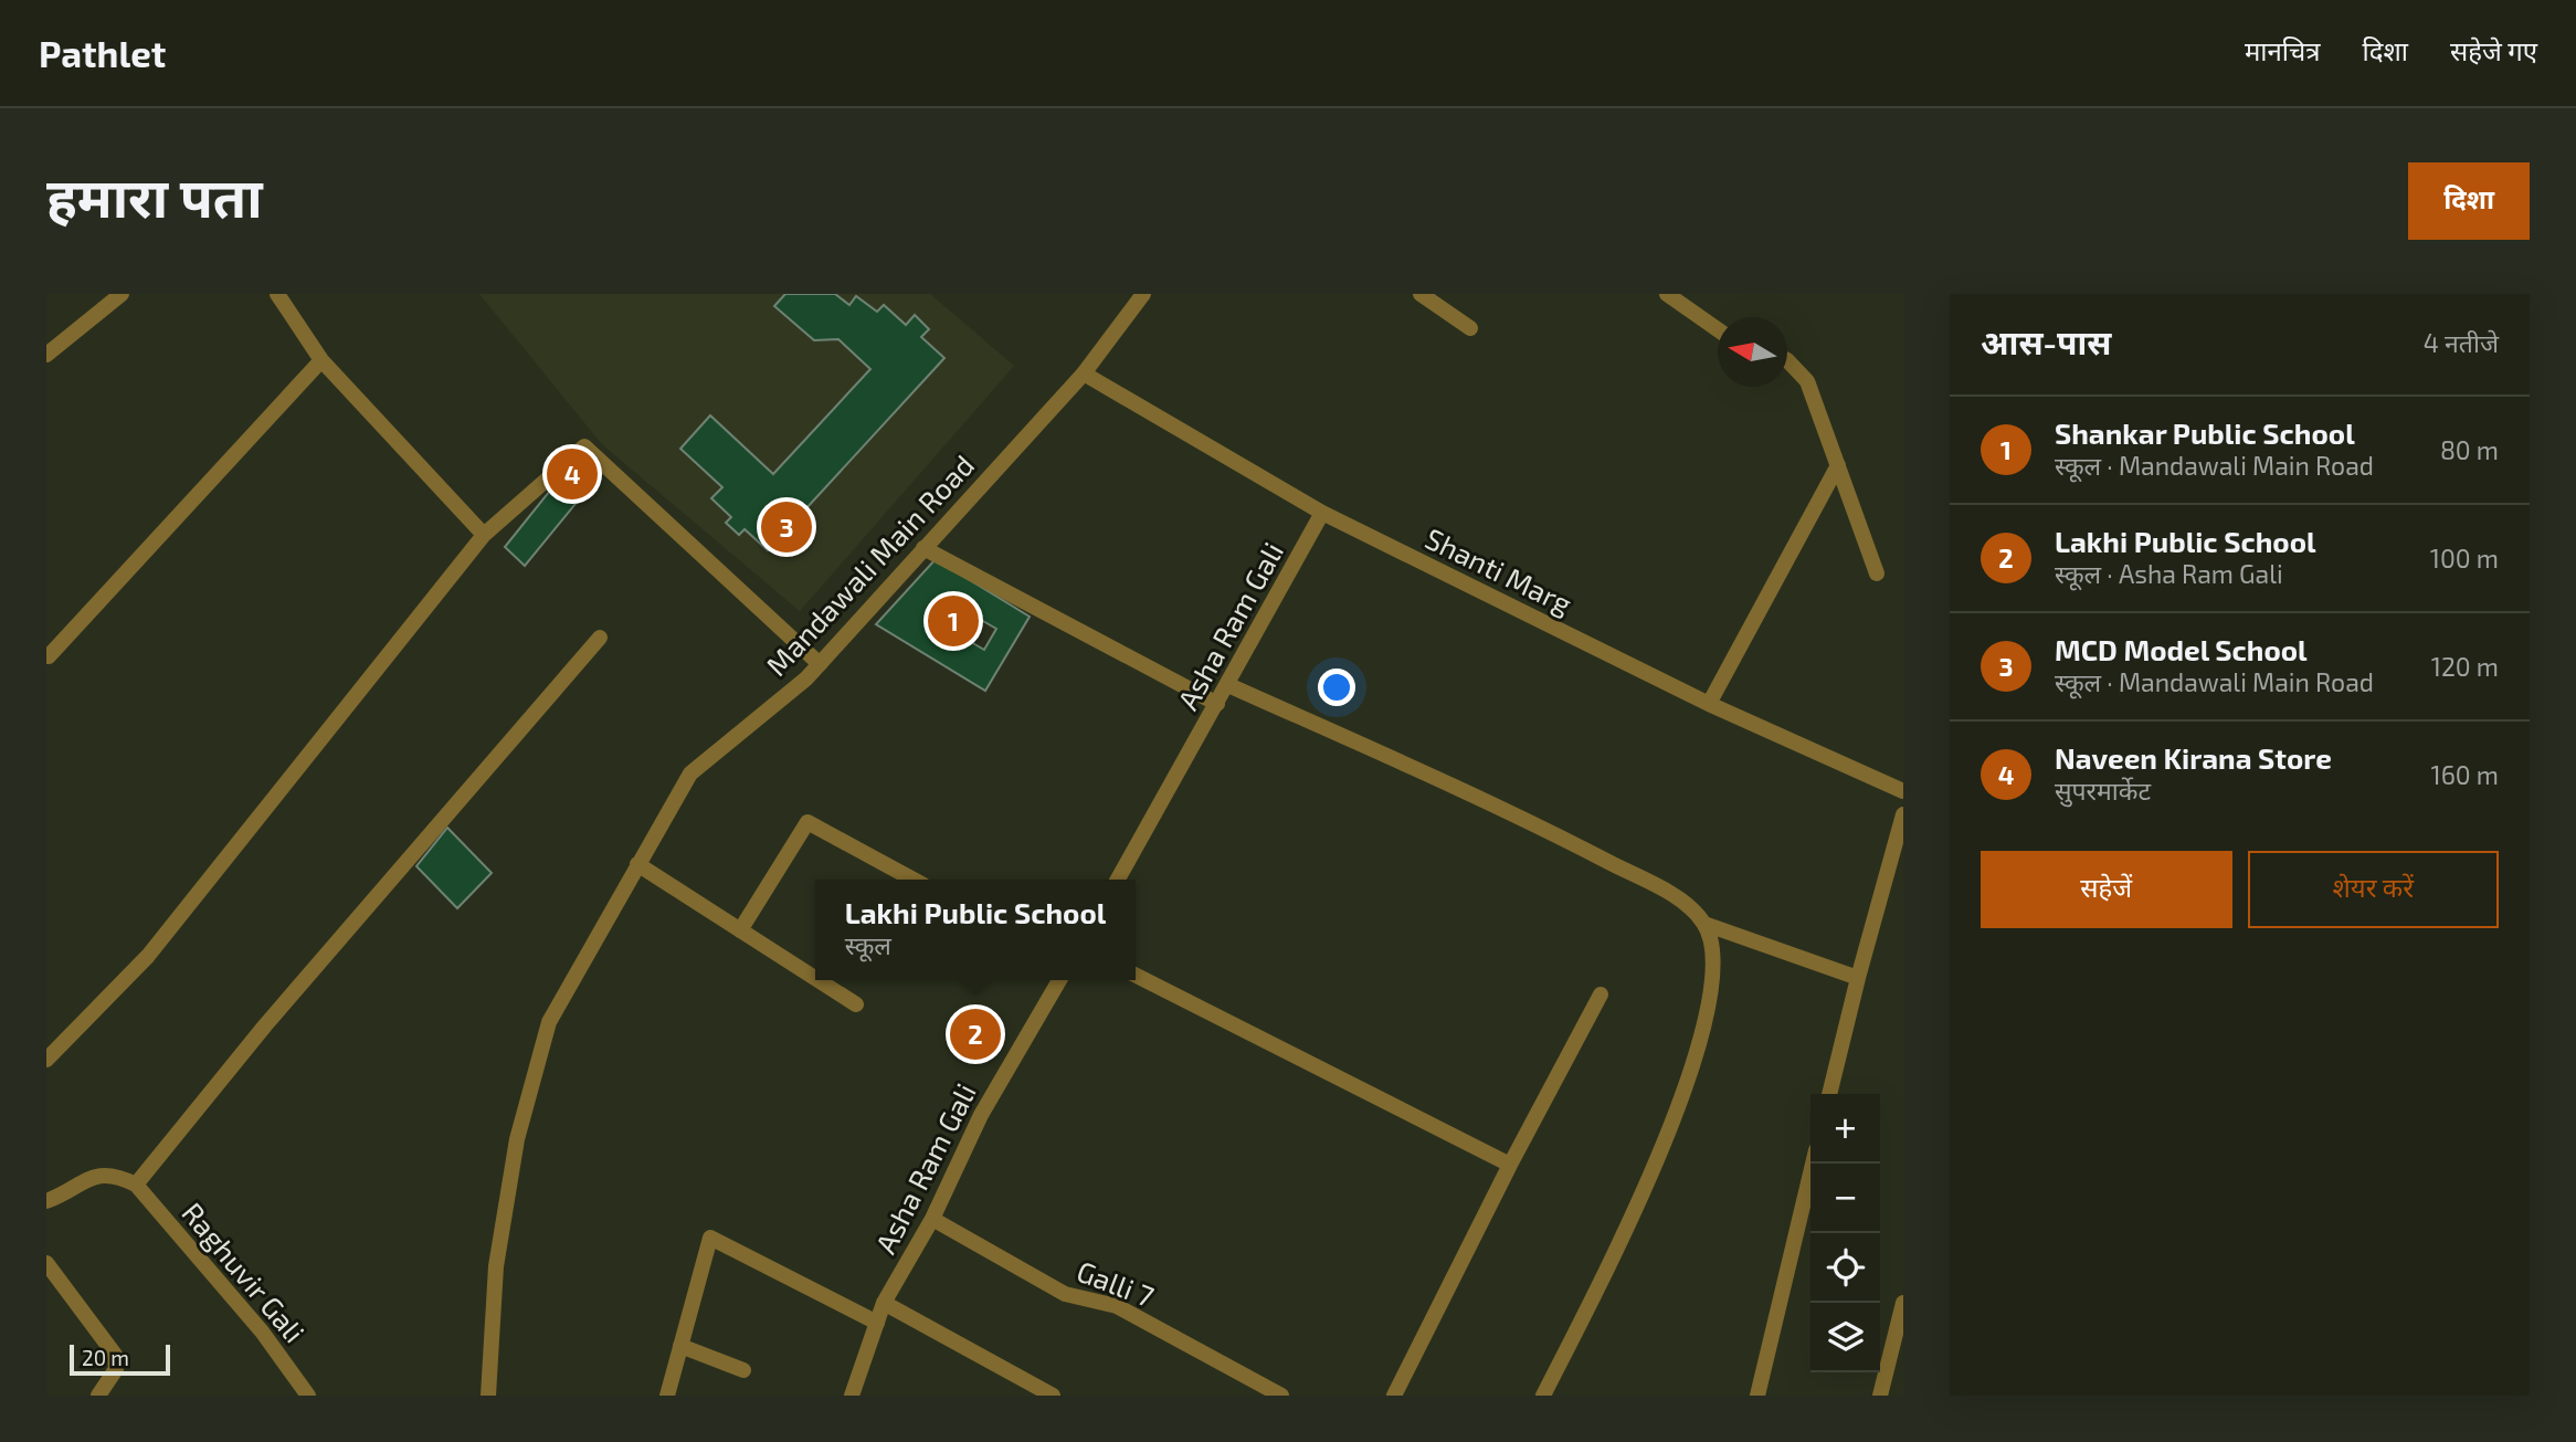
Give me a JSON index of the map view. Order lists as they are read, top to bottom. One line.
{"streets":{"street":["Mandawali Main Road","Shanti Marg","Asha Ram Gali","Raghuvir Gali","Galli 7"]},"crossings":[["Mandawali Main Road","Shanti Marg"],["Shanti Marg","Asha Ram Gali"],["Asha Ram Gali","Galli 7"]],"scale_bar":"20 m","north":"left","page":{"header":"Pathlet","nav":["मानचित्र","दिशा","सहेजे गए"],"buttons":["दिशा",["सहेजें","शेयर करें"]],"title":"हमारा पता","heading":["आस-पास","4 नतीजे"],"list":[{"mark":"1","name":"Shankar Public School","note":"स्कूल · Mandawali Main Road","value":"80 m"},{"mark":"2","name":"Lakhi Public School","note":"स्कूल · Asha Ram Gali","value":"100 m"},{"mark":"3","name":"MCD Model School","note":"स्कूल · Mandawali Main Road","value":"120 m"},{"mark":"4","name":"Naveen Kirana Store","note":"सुपरमार्केट","value":"160 m"}],"pins":["4","3","1","2"],"popup":["Lakhi Public School","स्कूल"],"map_buttons":["+","−"],"scale":"20 m"}}
